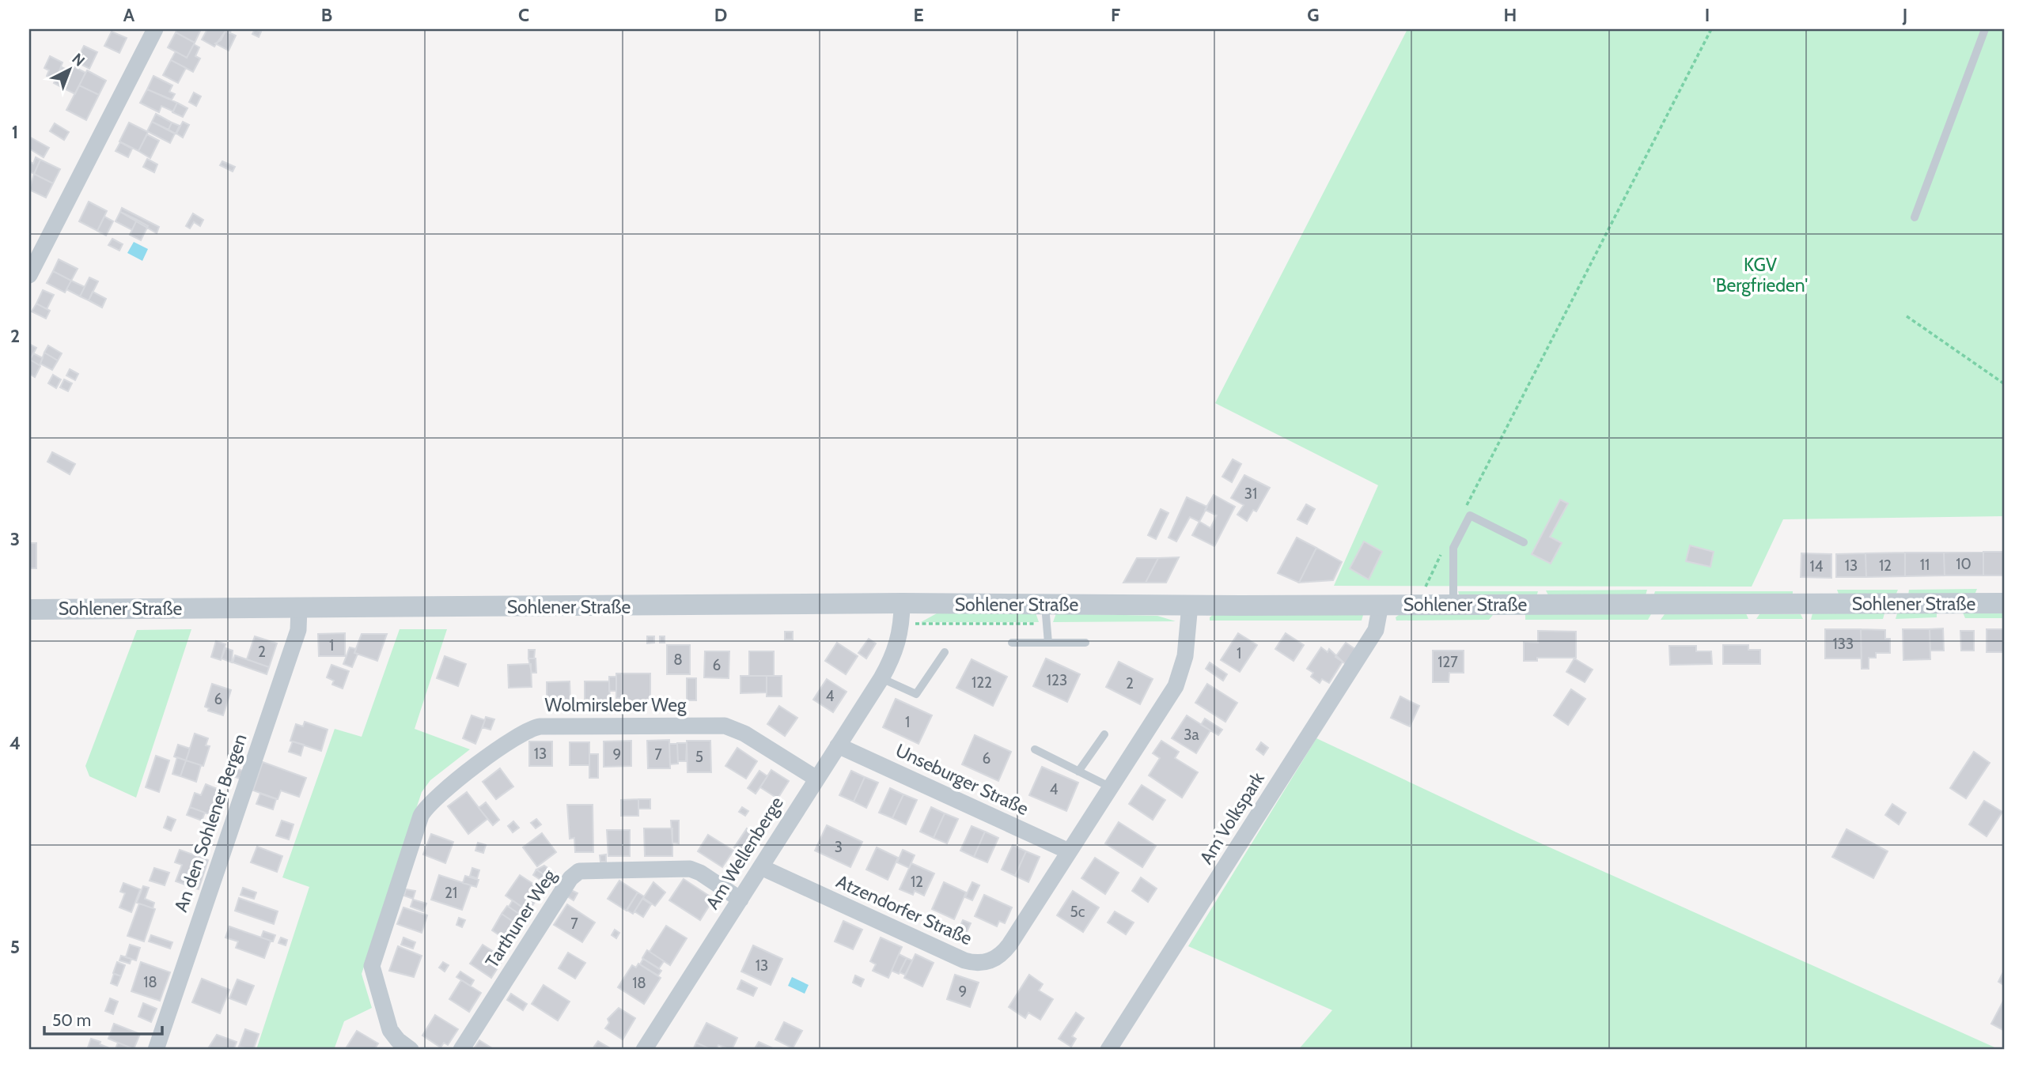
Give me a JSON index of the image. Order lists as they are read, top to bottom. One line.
{"streets":{"street":["Sohlener Straße","Wolmirsleber Weg","Unseburger Straße","Am Volkspark","An den Sohlener Bergen","Am Wellenberge","Atzendorfer Straße","Tarthuner Weg"]},"crossings":[["Sohlener Straße","Am Volkspark"],["Sohlener Straße","An den Sohlener Bergen"],["Sohlener Straße","Am Wellenberge"],["Sohlener Straße","Atzendorfer Straße"],["Wolmirsleber Weg","Am Wellenberge"],["Unseburger Straße","Am Wellenberge"],["Unseburger Straße","Atzendorfer Straße"],["Am Wellenberge","Atzendorfer Straße"],["Am Wellenberge","Tarthuner Weg"]],"parks":["KGV 'Bergfrieden'"],"house_numbers":["31","10","11","13","12","14","133","1","2","1","8","127","6","123","122","2","4","6","1","3a","13","9","7","5","6","4","3","12","21","5c","7","13","18","18","9"],"scale_bar":"50 m","north":"top right","grid":{"columns":["A","B","C","D","E","F","G","H","I","J"],"rows":["1","2","3","4","5"]}}
